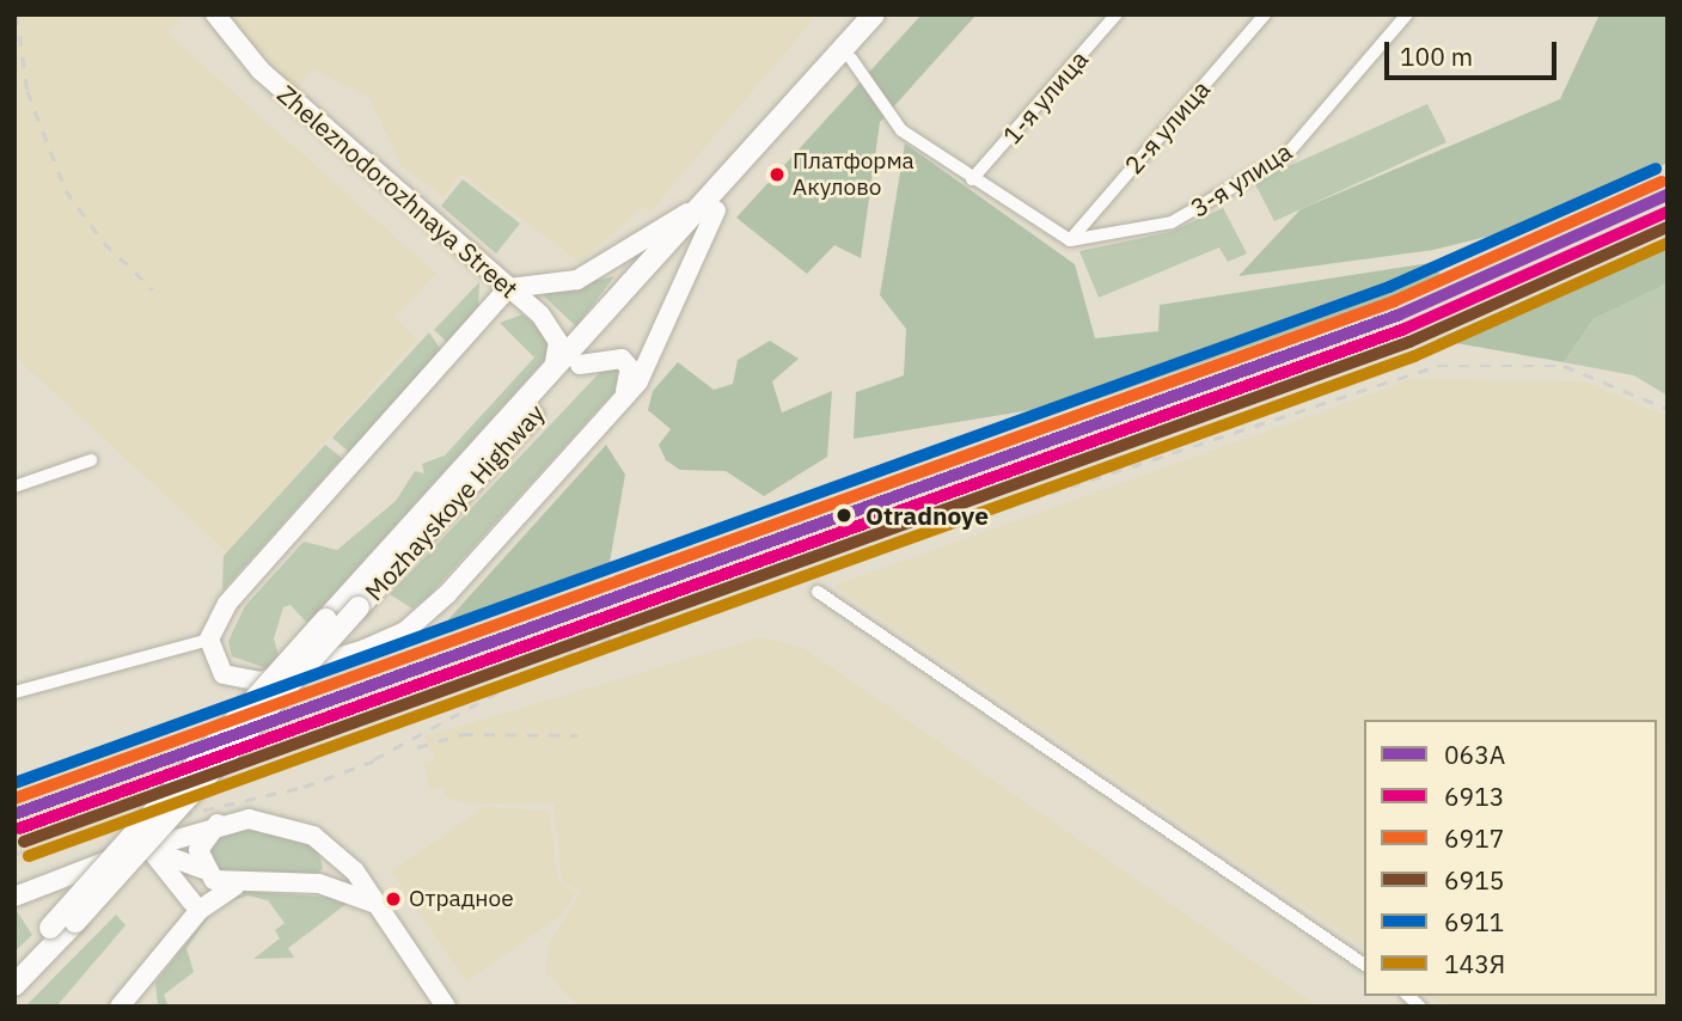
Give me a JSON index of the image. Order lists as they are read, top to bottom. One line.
{"streets":{"main road":["Mozhayskoye Highway"],"street":["1-я улица","2-я улица","3-я улица","Zheleznodorozhnaya Street"]},"crossings":[["2-я улица","3-я улица"],["Zheleznodorozhnaya Street","Mozhayskoye Highway"]],"places":["Платформа Акулово","Otradnoye","Отрадное"],"lines":["transit line 6911","transit line 6917","transit line 063А","transit line 6913","transit line 6915","transit line 143Я"],"legend":["063А","6913","6917","6915","6911","143Я"],"scale_bar":"100 m"}
